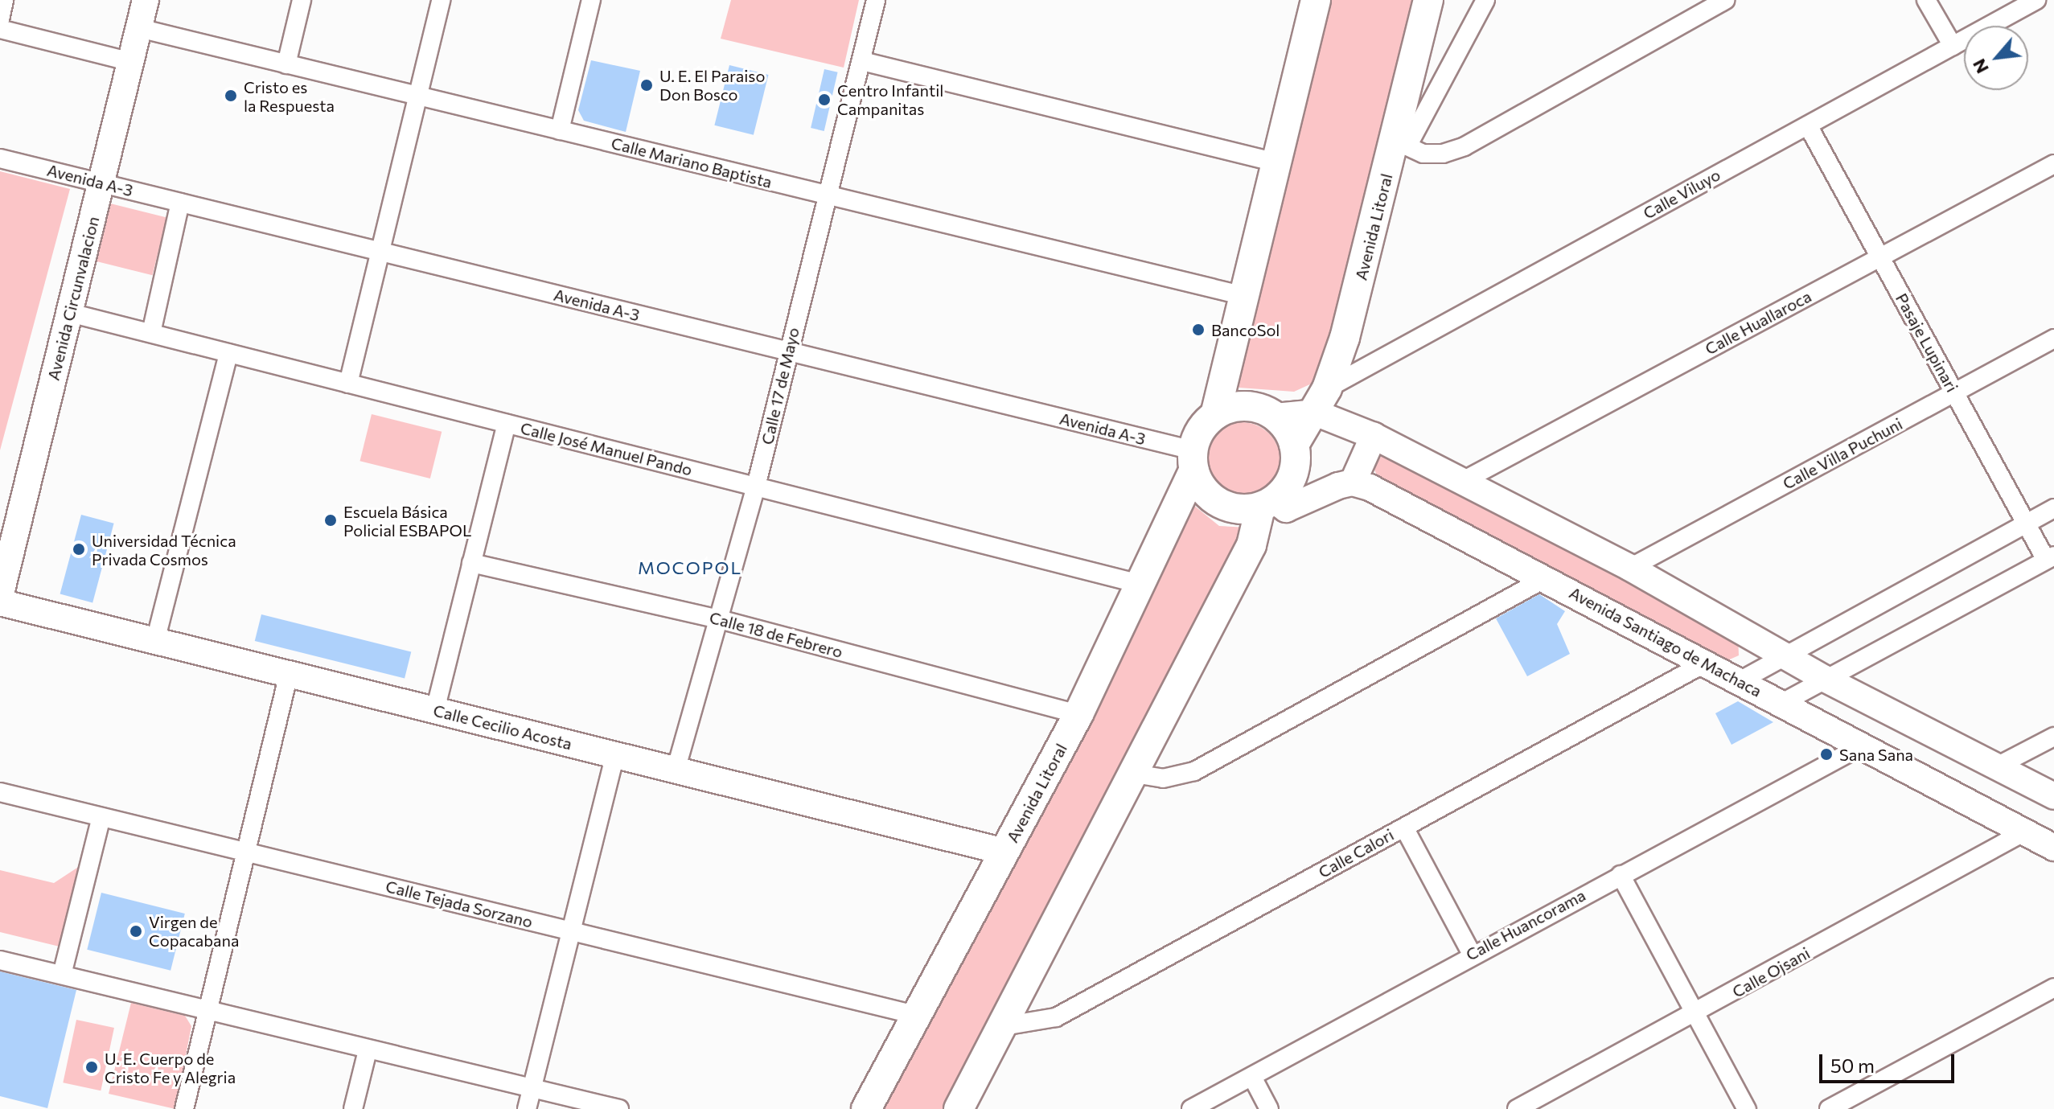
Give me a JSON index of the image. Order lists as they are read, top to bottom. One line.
{"streets":{"main road":["Avenida Litoral"],"street":["Calle Mariano Baptista","Avenida A-3","Calle Viluyo","Avenida Circunvalacion","Calle Huallaroca","Pasaje Lupinari","Calle 17 de Mayo","Calle José Manuel Pando","Calle Villa Puchuni","Calle 18 de Febrero","Avenida Santiago de Machaca","Calle Cecilio Acosta","Calle Calori","Calle Tejada Sorzano","Calle Huancorama","Calle Ojsani"]},"crossings":[["Calle Mariano Baptista","Avenida Circunvalacion"],["Calle Mariano Baptista","Calle 17 de Mayo"],["Avenida A-3","Avenida Litoral"],["Avenida A-3","Avenida Circunvalacion"],["Avenida A-3","Calle 17 de Mayo"],["Calle Viluyo","Avenida Litoral"],["Calle Viluyo","Pasaje Lupinari"],["Avenida Litoral","Calle José Manuel Pando"],["Avenida Litoral","Calle 18 de Febrero"],["Avenida Litoral","Calle Cecilio Acosta"],["Avenida Litoral","Calle Tejada Sorzano"],["Avenida Circunvalacion","Calle José Manuel Pando"],["Calle Huallaroca","Pasaje Lupinari"],["Pasaje Lupinari","Calle Villa Puchuni"],["Calle 17 de Mayo","Calle José Manuel Pando"],["Calle 17 de Mayo","Calle 18 de Febrero"],["Calle 17 de Mayo","Calle Cecilio Acosta"],["Avenida Santiago de Machaca","Calle Calori"],["Avenida Santiago de Machaca","Calle Huancorama"],["Avenida Santiago de Machaca","Calle Ojsani"]],"districts":["MOCOPOL"],"places":["U. E. El Paraiso Don Bosco","Cristo es la Respuesta","Centro Infantil Campanitas","BancoSol","Escuela Básica Policial ESBAPOL","Universidad Técnica Privada Cosmos","Sana Sana","Virgen de Copacabana","U. E. Cuerpo de Cristo Fe y Alegria"],"scale_bar":"50 m","north":"bottom left"}
